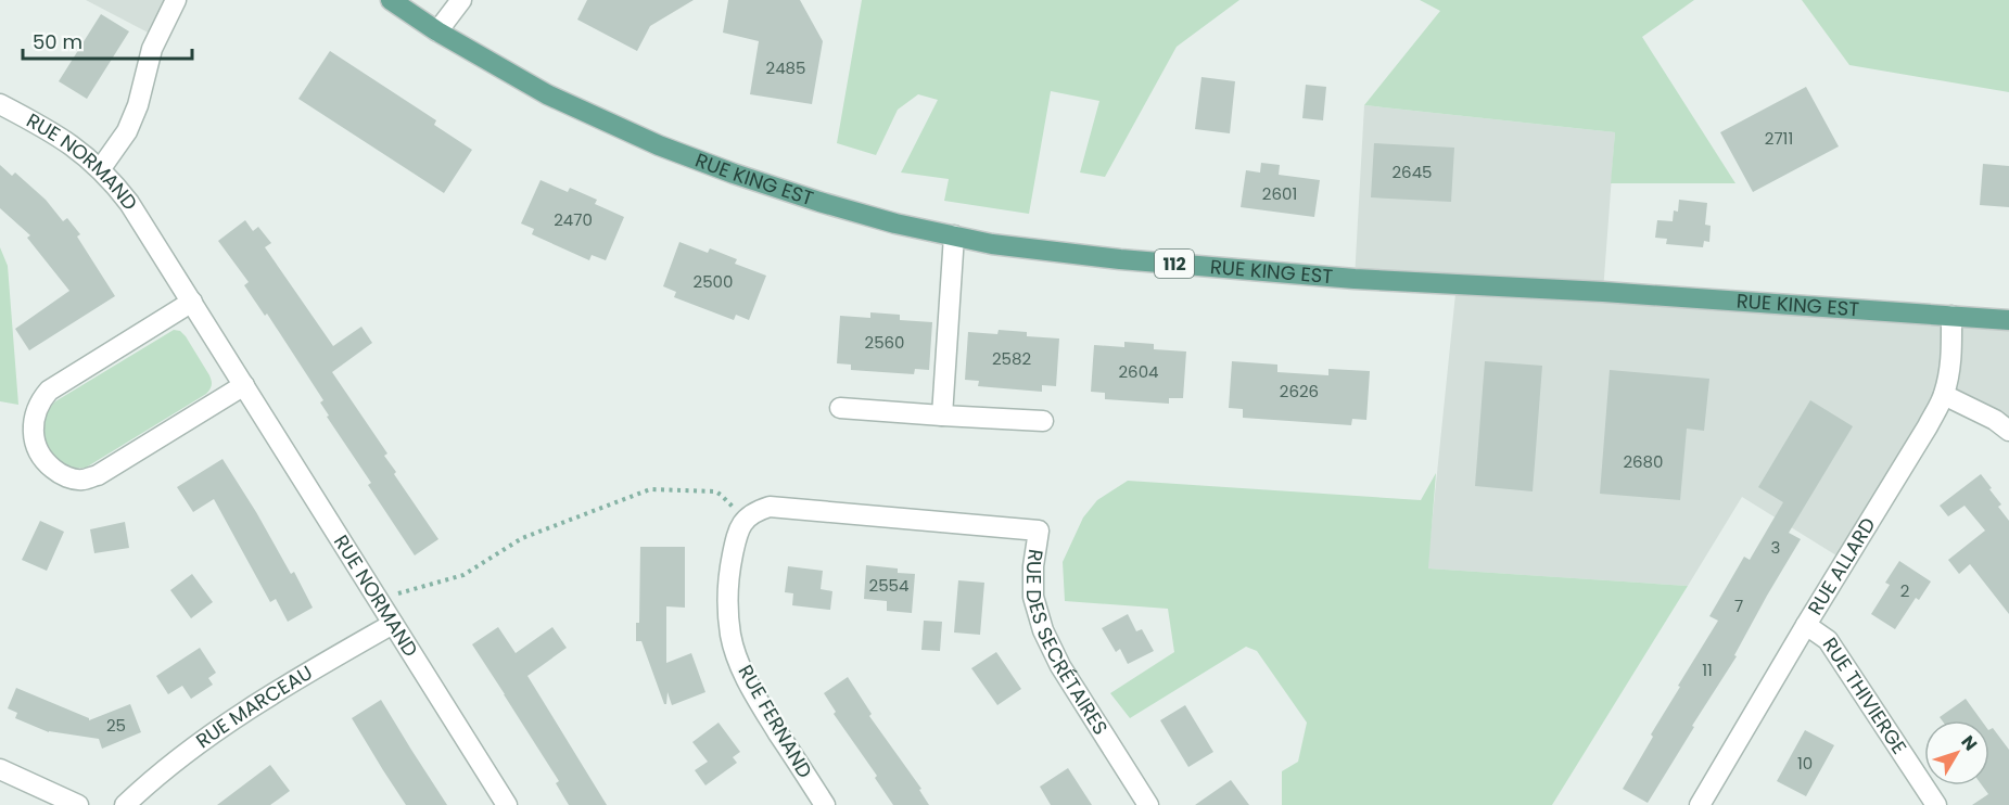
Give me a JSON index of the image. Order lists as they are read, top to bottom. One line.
{"streets":{"main road":["RUE KING EST","112"],"street":["RUE NORMAND","RUE ALLARD","RUE DES SECRÉTAIRES","RUE THIVIERGE","RUE MARCEAU","RUE FERNAND"]},"crossings":[["RUE NORMAND","RUE MARCEAU"],["RUE KING EST","RUE ALLARD"],["RUE ALLARD","RUE THIVIERGE"],["RUE DES SECRÉTAIRES","RUE FERNAND"]],"house_numbers":["2485","2711","2645","2601","2470","2500","2560","2582","2604","2626","2680","3","2554","2","7","11","25","10"],"scale_bar":"50 m","north":"top right"}
